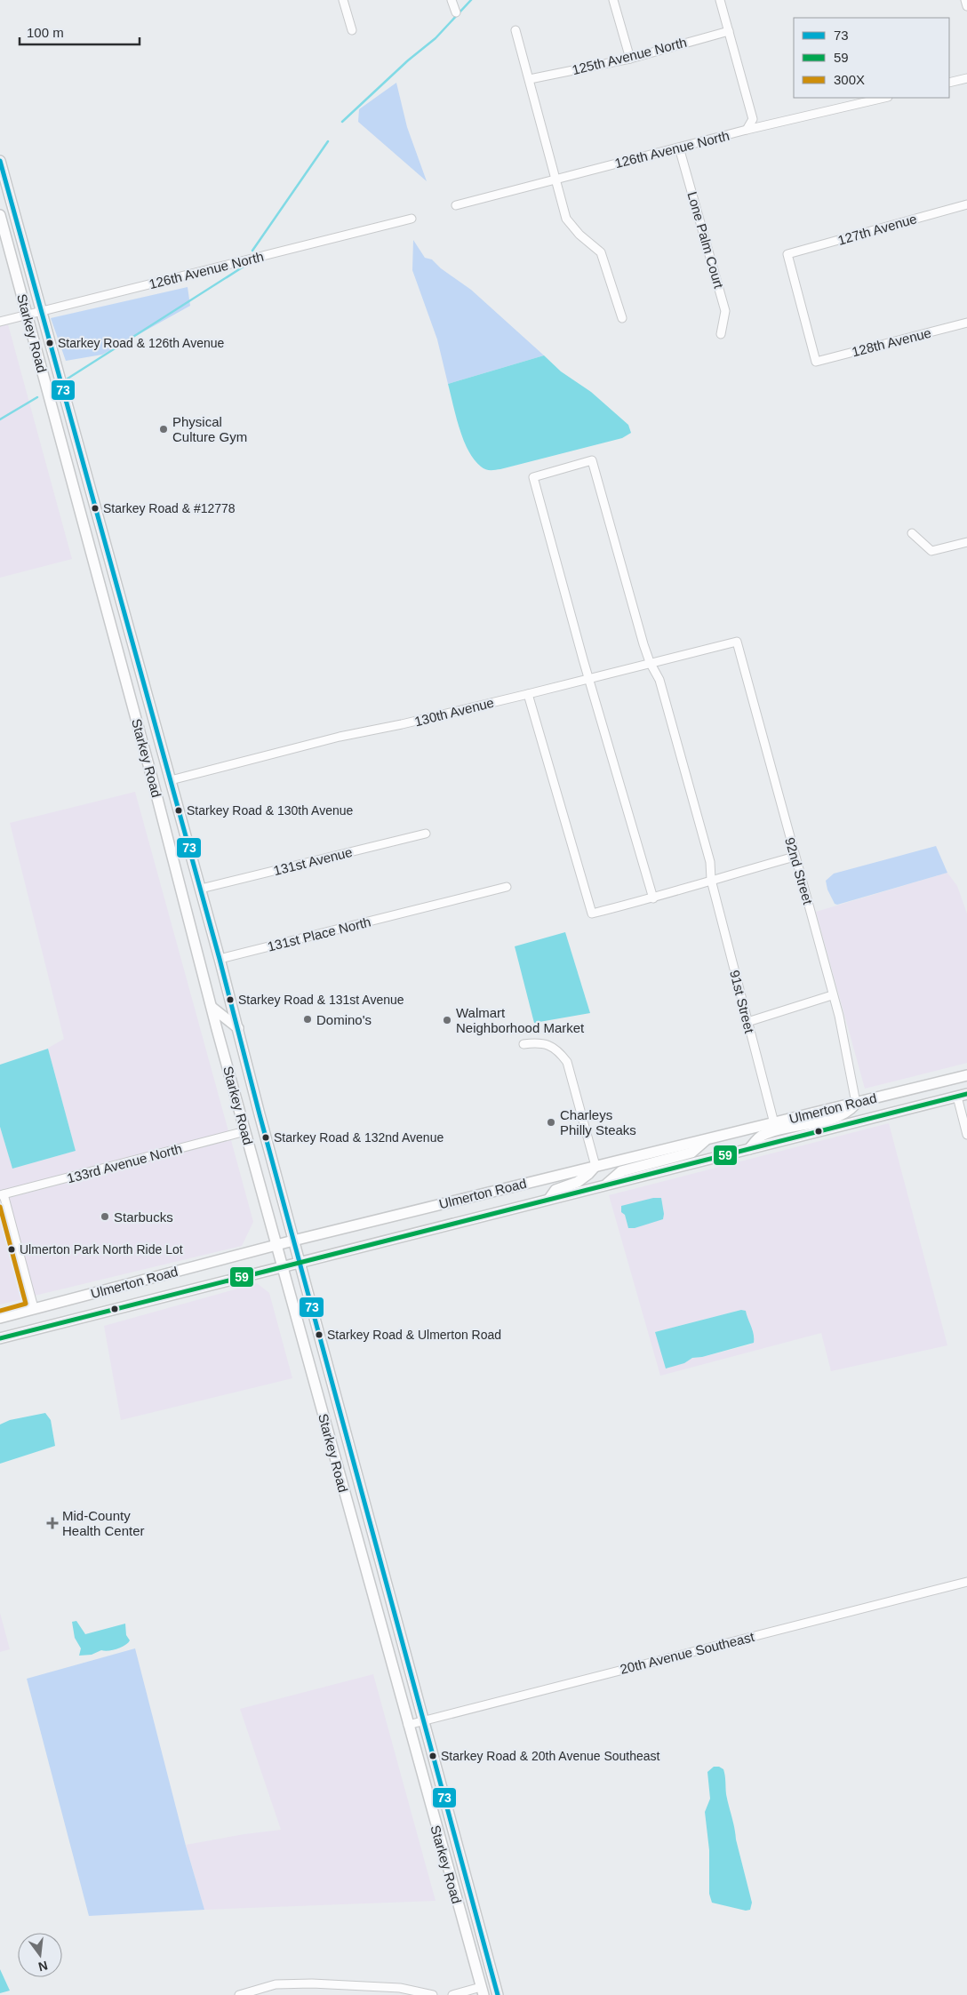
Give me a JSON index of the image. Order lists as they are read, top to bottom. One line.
{"streets":{"main road":["Starkey Road","Ulmerton Road"],"street":["125th Avenue North","126th Avenue North","127th Avenue","Lone Palm Court","128th Avenue","130th Avenue","131st Avenue","92nd Street","131st Place North","91st Street","133rd Avenue North","20th Avenue Southeast"]},"crossings":[["126th Avenue North","Lone Palm Court"],["126th Avenue North","Starkey Road"],["127th Avenue","128th Avenue"],["Starkey Road","130th Avenue"],["Starkey Road","131st Avenue"],["Starkey Road","131st Place North"],["Starkey Road","Ulmerton Road"],["Starkey Road","133rd Avenue North"],["Starkey Road","20th Avenue Southeast"],["130th Avenue","92nd Street"],["130th Avenue","91st Street"],["92nd Street","Ulmerton Road"],["91st Street","Ulmerton Road"]],"places":{"other":["Starkey Road & 126th Avenue","Physical Culture Gym","Starkey Road & #12778","Starkey Road & 130th Avenue","Starkey Road & 131st Avenue","Domino's","Walmart Neighborhood Market","Charleys Philly Steaks","Starkey Road & 132nd Avenue","Starbucks","Ulmerton Park North Ride Lot","Starkey Road & Ulmerton Road","Starkey Road & 20th Avenue Southeast"],"health":["Mid-County Health Center"]},"lines":["transit line 73","transit line 59","transit line 300X"],"legend":["73","59","300X"],"scale_bar":"100 m","north":"bottom"}
